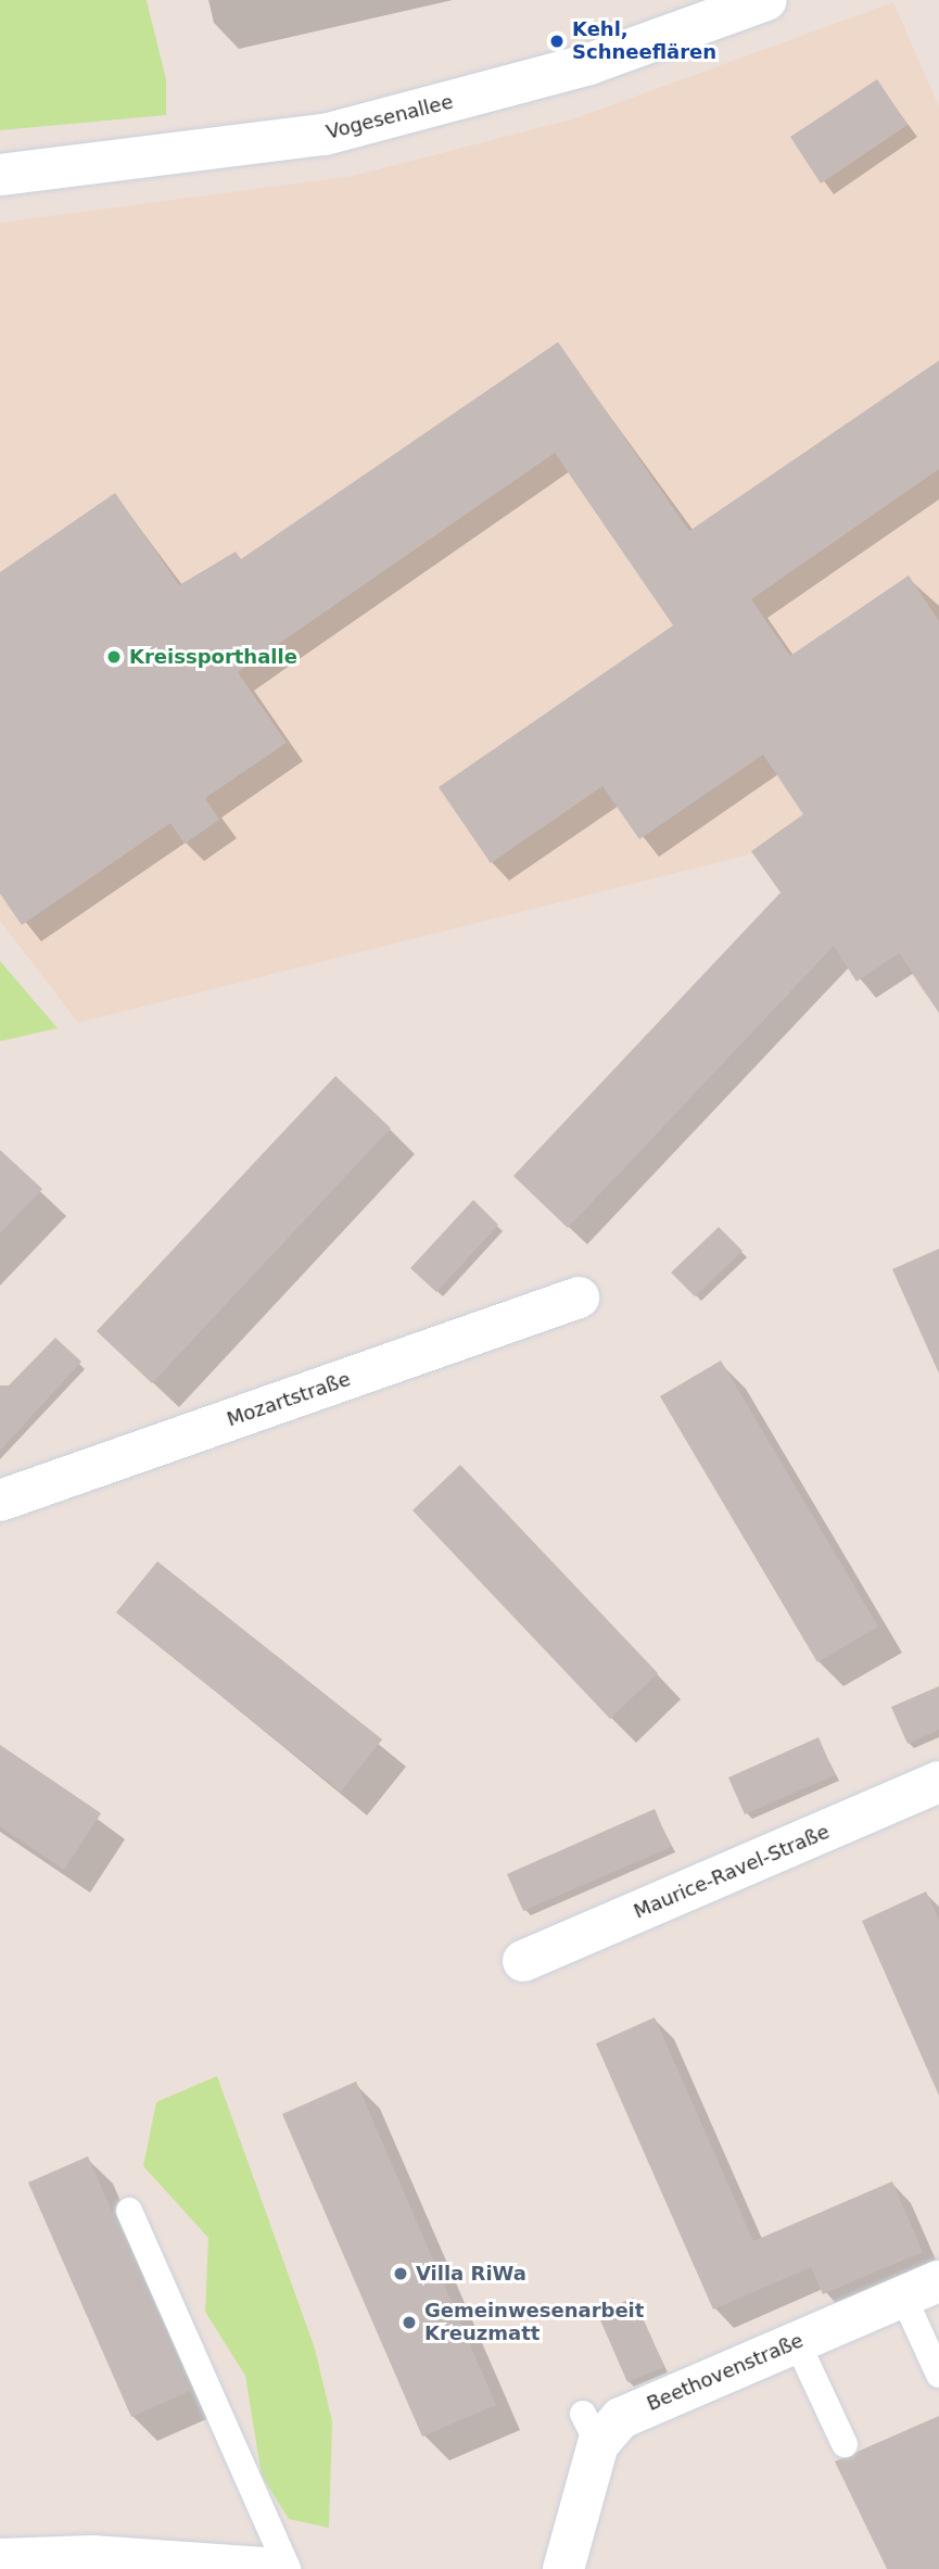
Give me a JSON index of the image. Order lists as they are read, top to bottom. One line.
{"streets":{"street":["Vogesenallee","Mozartstraße","Maurice-Ravel-Straße","Beethovenstraße"]},"places":["Kehl, Schneeflären","Kreissporthalle","Villa RiWa","Gemeinwesenarbeit Kreuzmatt"]}
